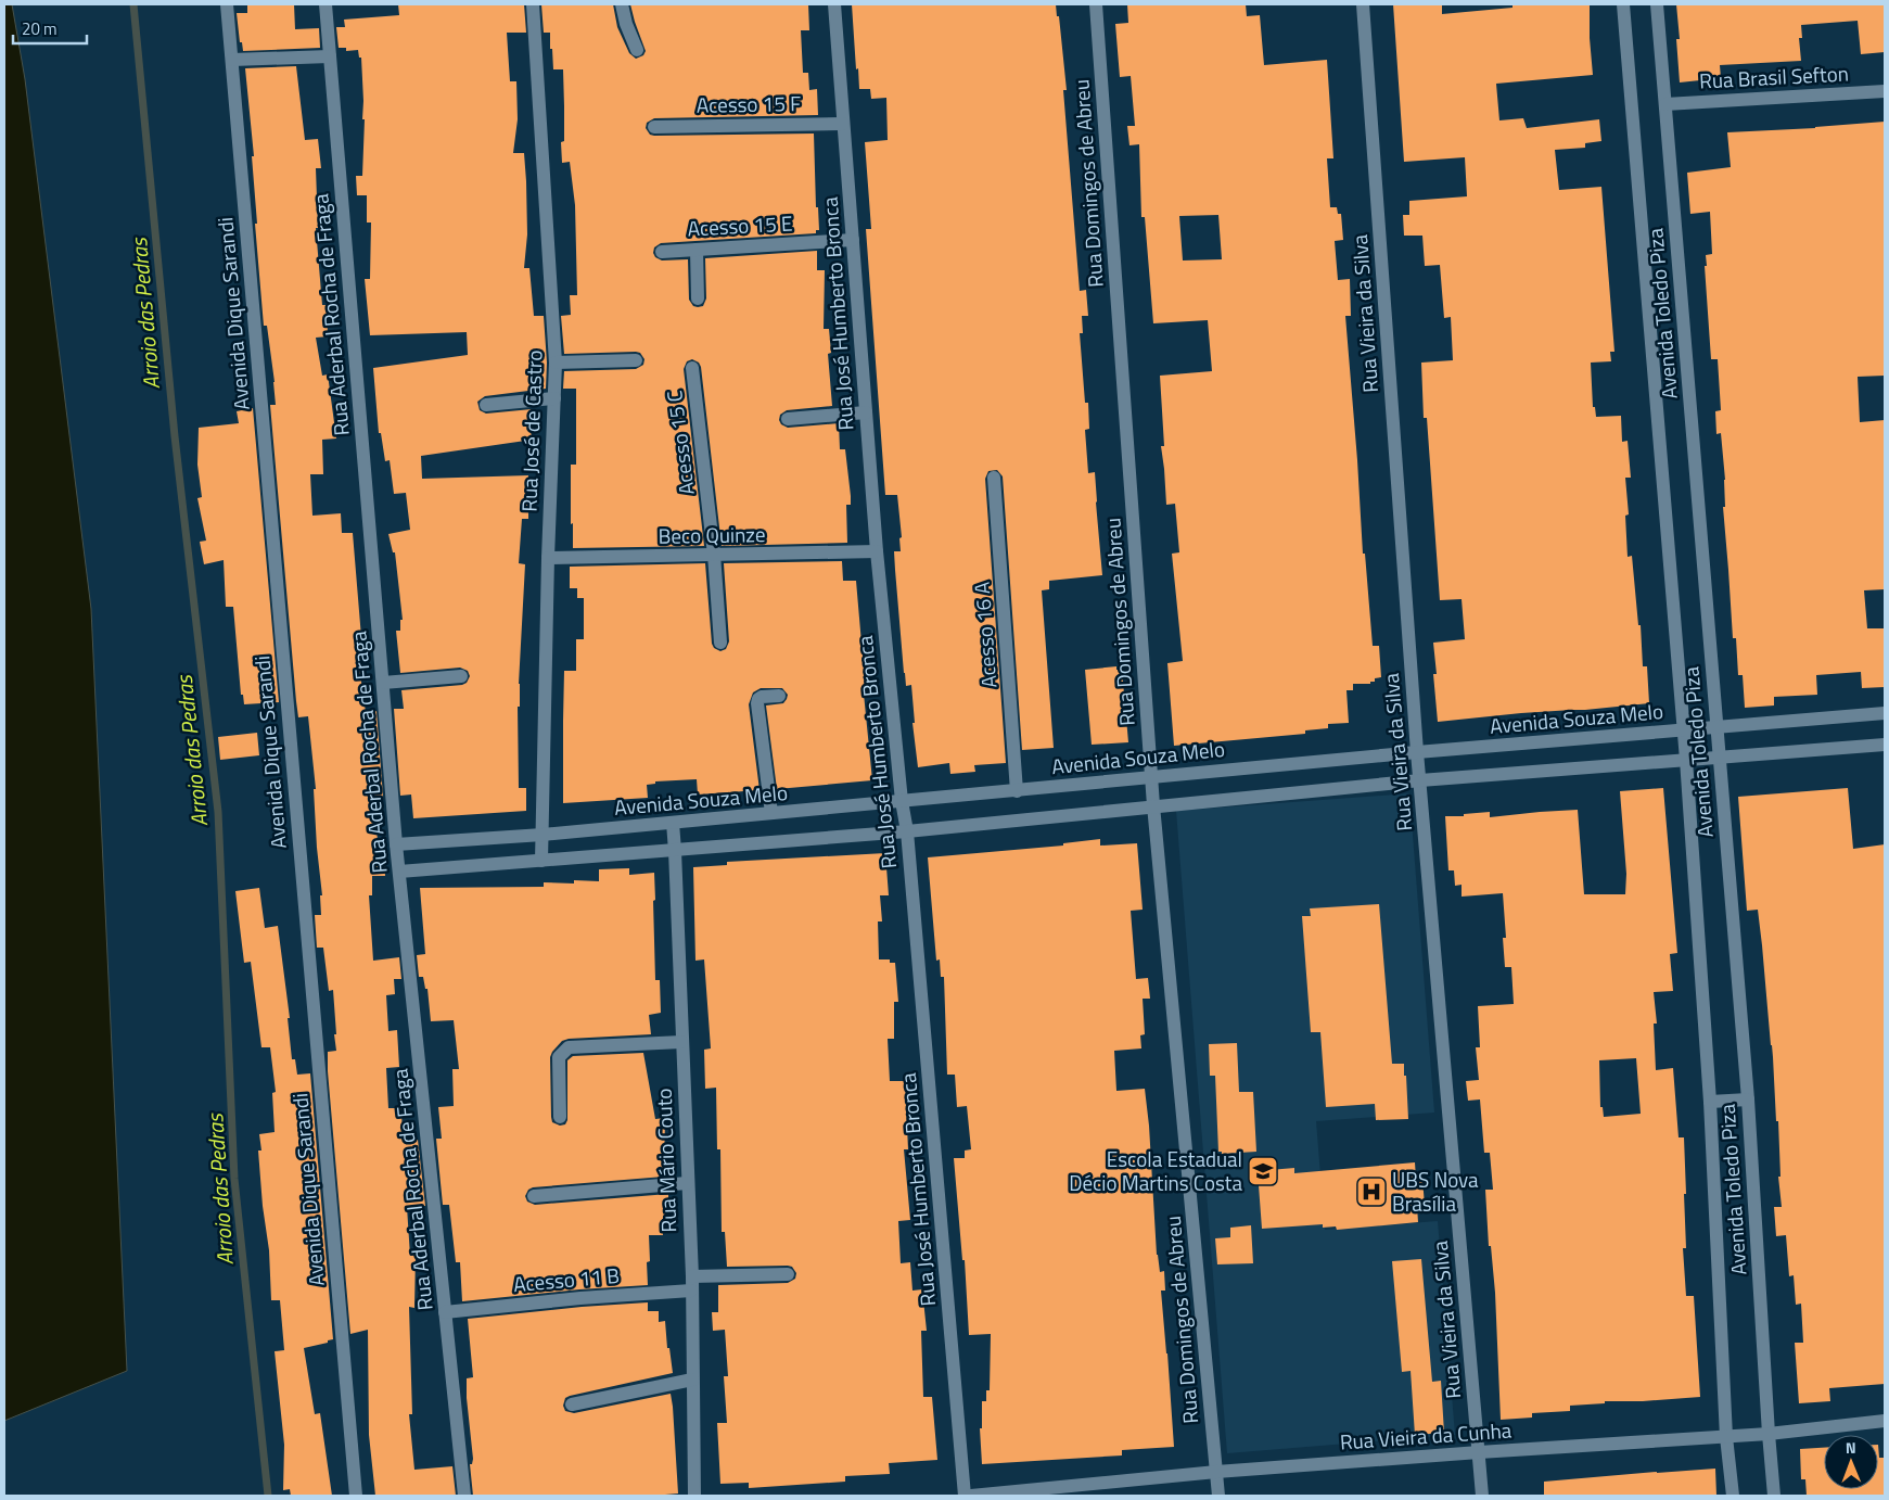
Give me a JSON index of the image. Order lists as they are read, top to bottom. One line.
{"streets":{"street":["Rua Brasil Sefton","Acesso 15 F","Rua Domingos de Abreu","Acesso 15 E","Avenida Dique Sarandi","Rua José Humberto Bronca","Rua Vieira da Silva","Avenida Toledo Piza","Rua Aderbal Rocha de Fraga","Rua José de Castro","Acesso 15 C","Beco Quinze","Acesso 16 A","Avenida Souza Melo","Rua Mário Couto","Acesso 11 B","Rua Vieira da Cunha"]},"crossings":[["Rua Brasil Sefton","Avenida Toledo Piza"],["Acesso 15 F","Rua José Humberto Bronca"],["Rua Domingos de Abreu","Avenida Souza Melo"],["Rua Domingos de Abreu","Rua Vieira da Cunha"],["Acesso 15 E","Rua José Humberto Bronca"],["Rua José Humberto Bronca","Beco Quinze"],["Rua José Humberto Bronca","Avenida Souza Melo"],["Rua Vieira da Silva","Avenida Souza Melo"],["Rua Vieira da Silva","Rua Vieira da Cunha"],["Avenida Toledo Piza","Avenida Souza Melo"],["Avenida Toledo Piza","Rua Vieira da Cunha"],["Rua Aderbal Rocha de Fraga","Avenida Souza Melo"],["Rua Aderbal Rocha de Fraga","Acesso 11 B"],["Rua José de Castro","Beco Quinze"],["Rua José de Castro","Avenida Souza Melo"],["Acesso 15 C","Beco Quinze"],["Acesso 16 A","Avenida Souza Melo"],["Avenida Souza Melo","Rua Mário Couto"],["Rua Mário Couto","Acesso 11 B"]],"water":["Arroio das Pedras"],"places":{"school or university":["Escola Estadual Décio Martins Costa"],"hospital":["UBS Nova Brasília"]},"scale_bar":"20 m","north":"top"}
